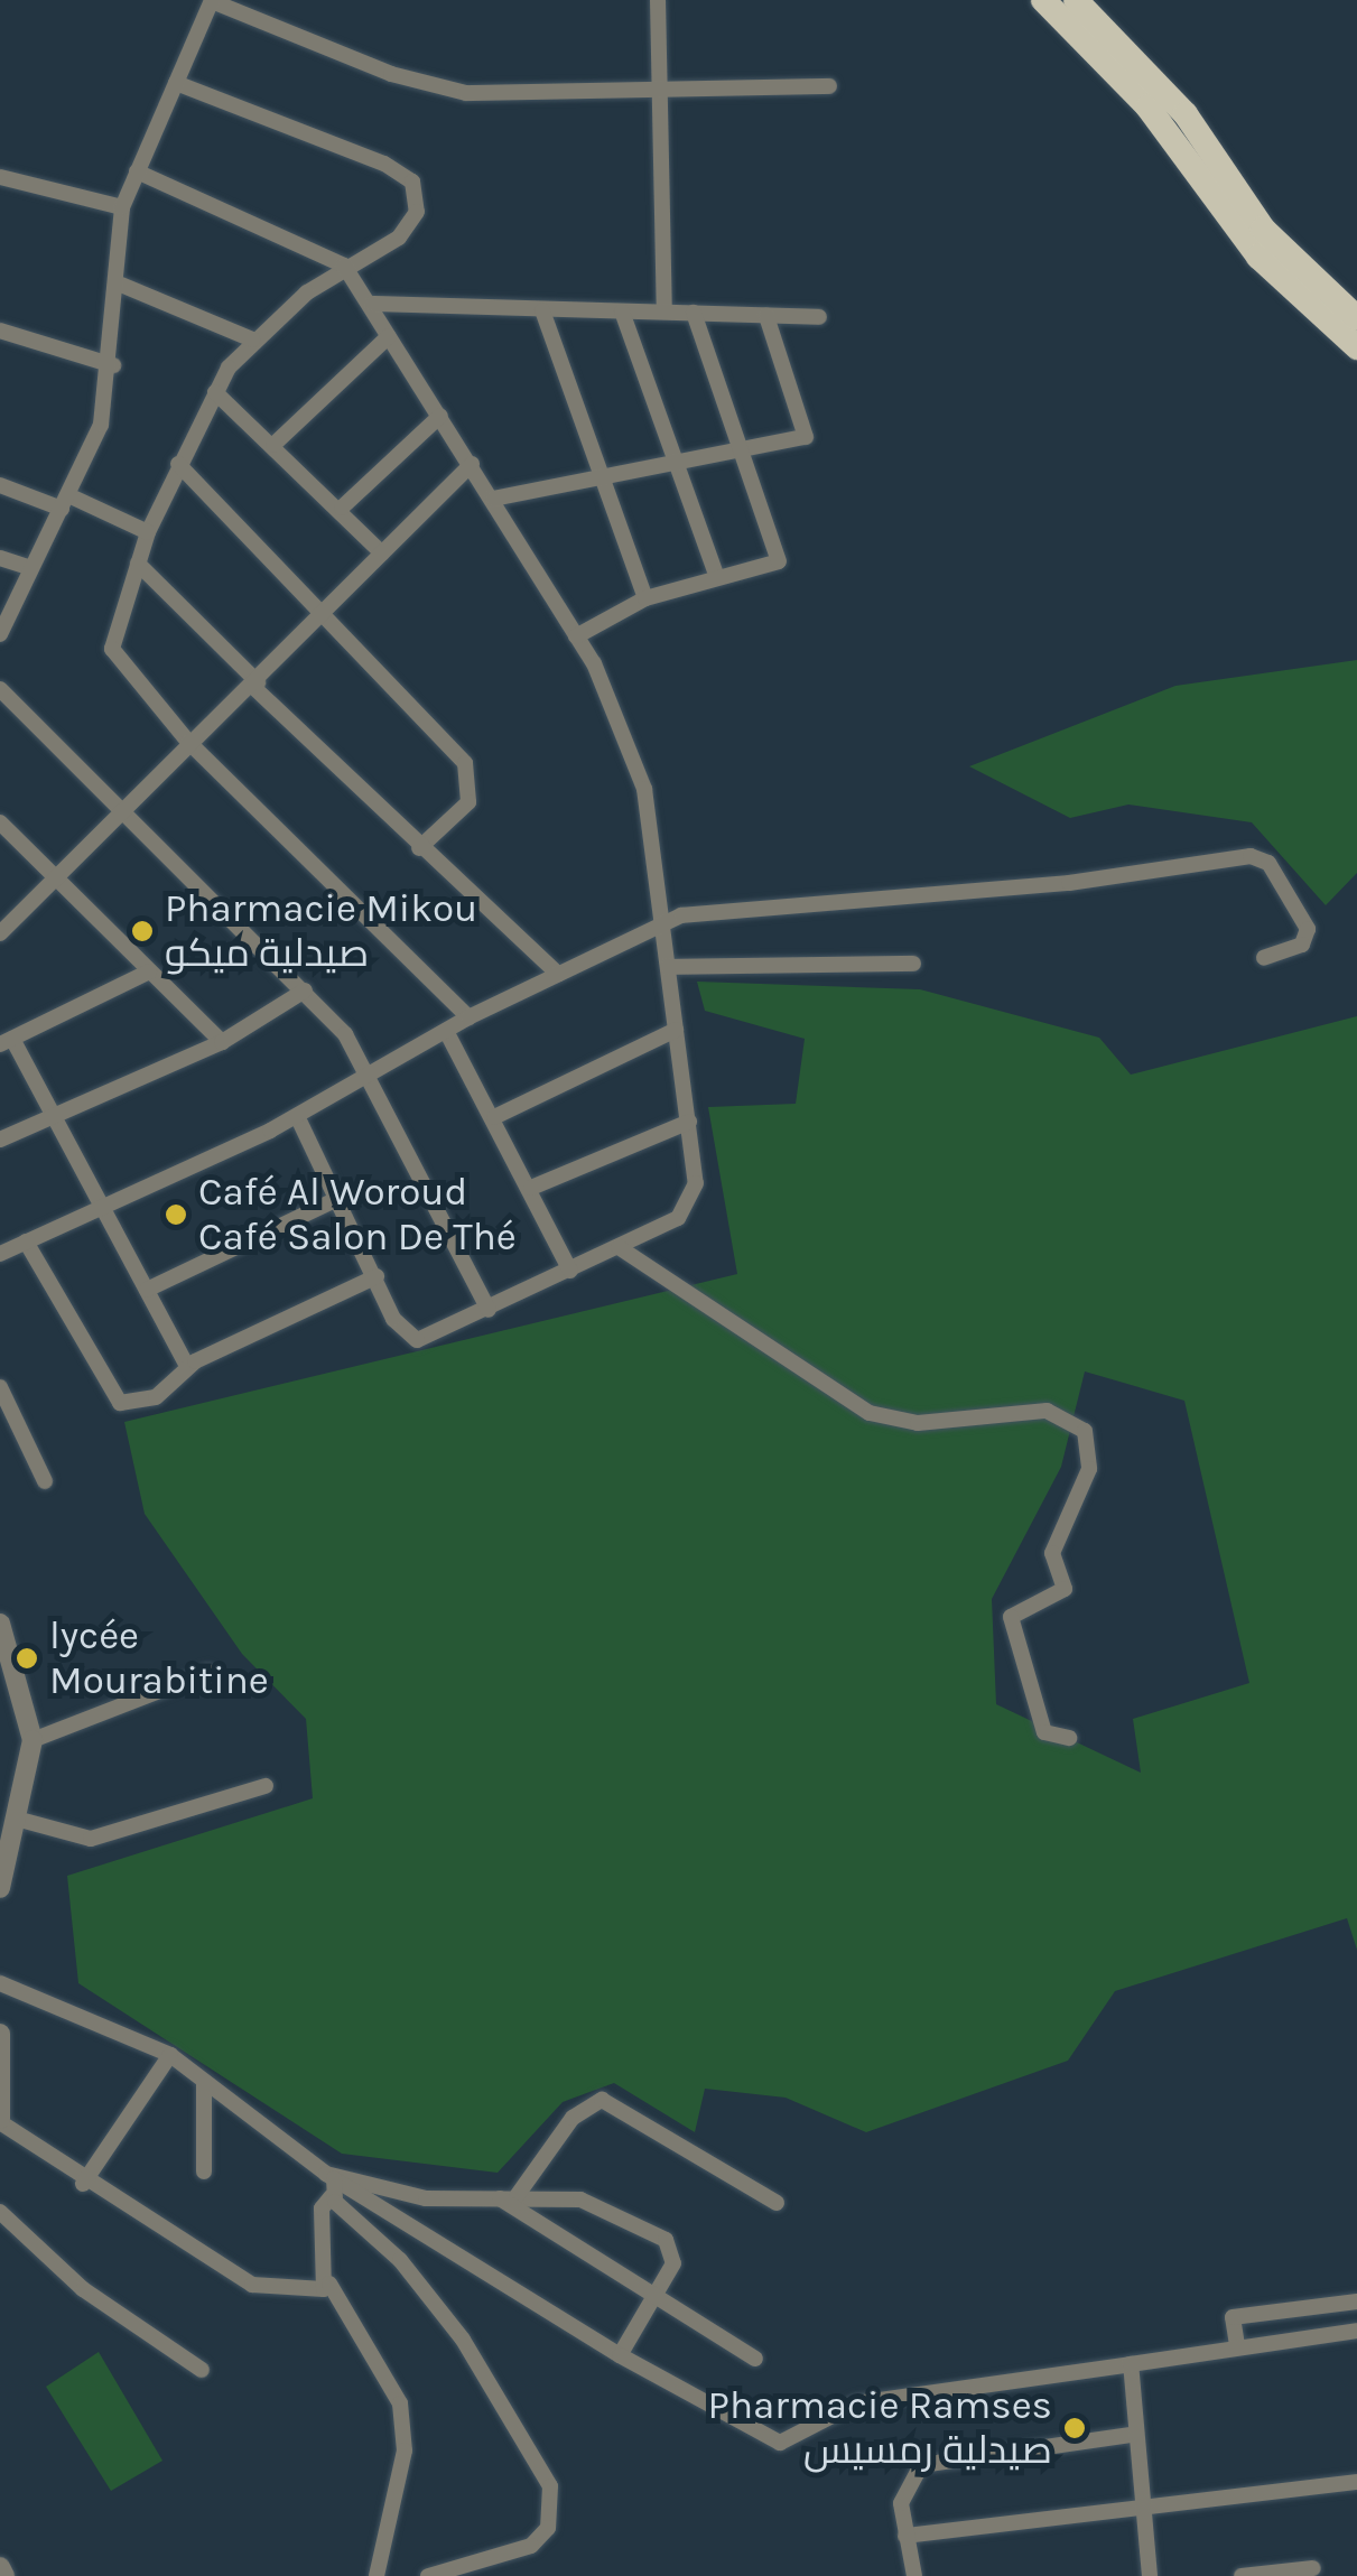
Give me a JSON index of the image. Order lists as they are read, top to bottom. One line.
{"places":["Pharmacie Mikou صيدلية ميكو","Café Al Woroud Café Salon De Thé","lycée Mourabitine","Pharmacie Ramses صيدلية رمسيس"]}
